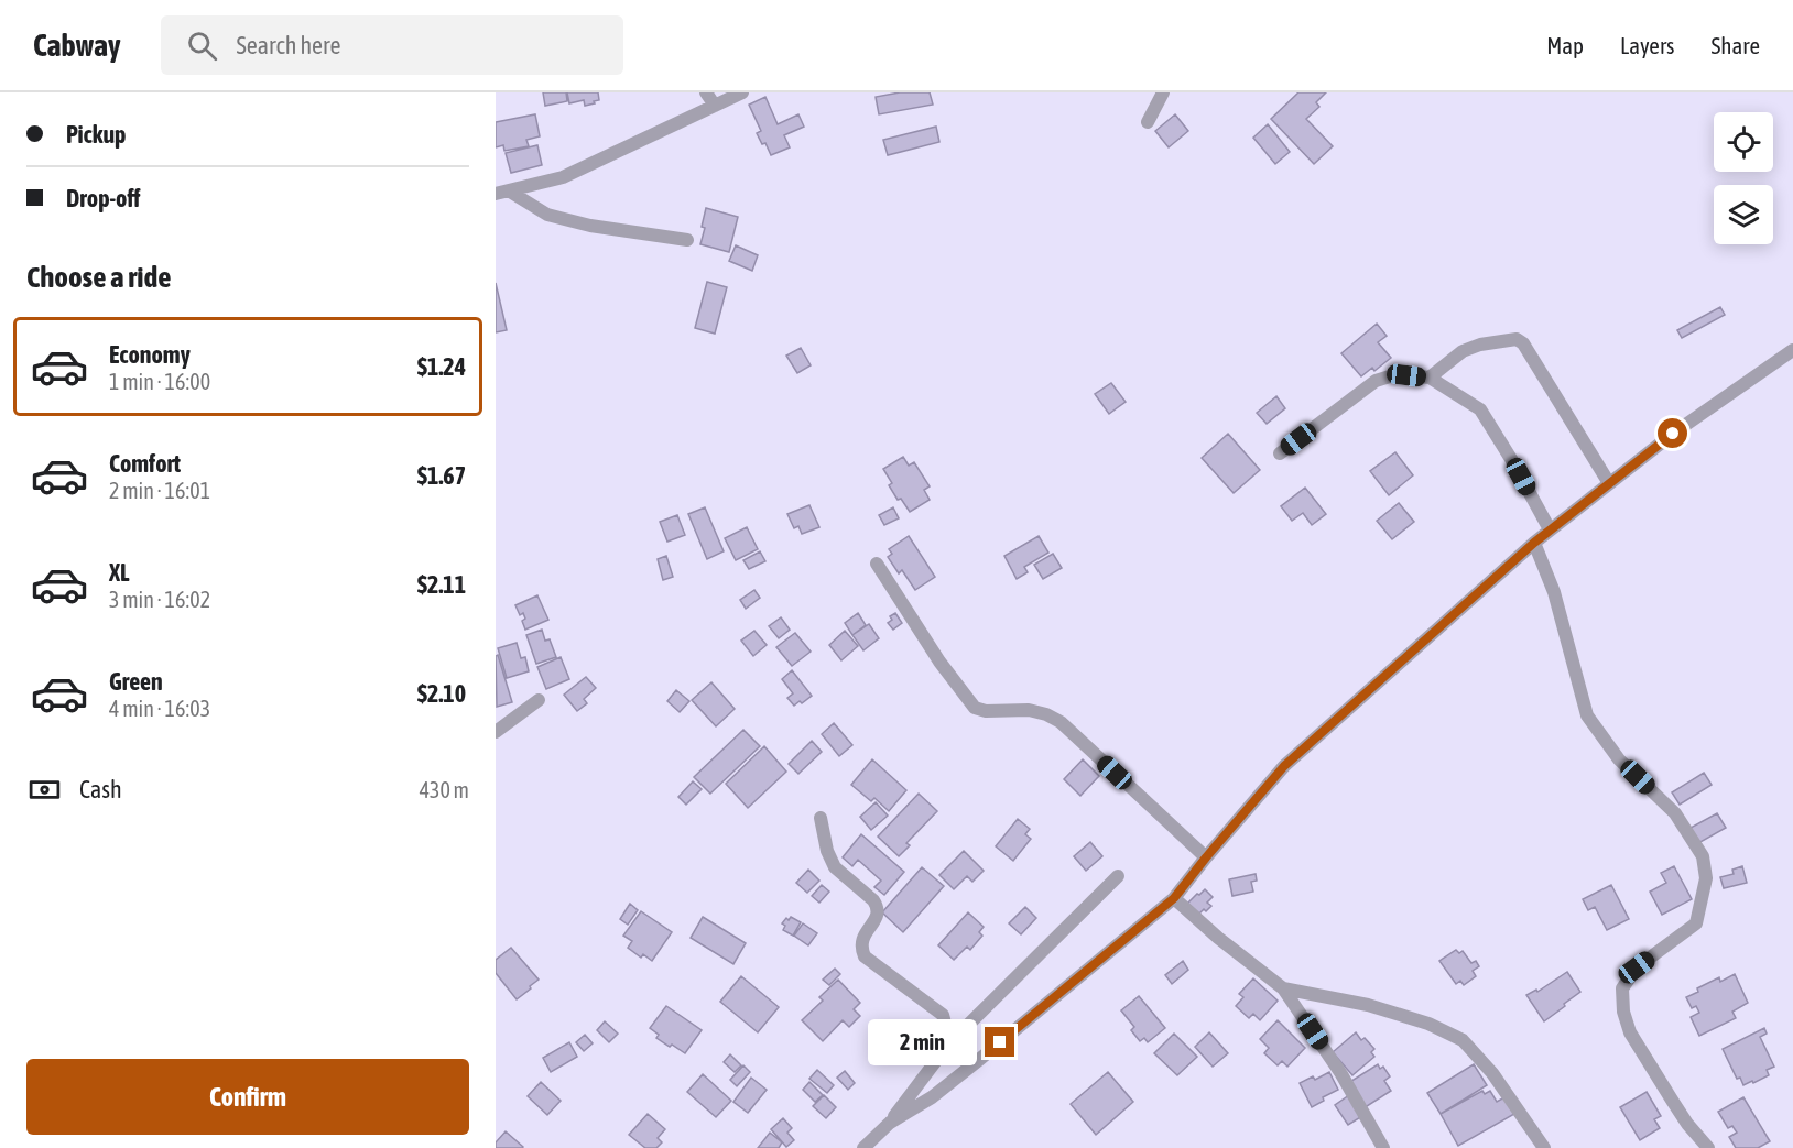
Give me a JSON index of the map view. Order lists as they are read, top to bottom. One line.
{"page":{"header":"Cabway","search":"Search here","nav":["Map","Layers","Share"],"banner":["Pickup","Drop-off"],"heading":"Choose a ride","list":[{"name":"Economy","note":"1 min · 16:00","value":"$1.24"},{"name":"Comfort","note":"2 min · 16:01","value":"$1.67"},{"name":"XL","note":"3 min · 16:02","value":"$2.11"},{"name":"Green","note":"4 min · 16:03","value":"$2.10"}],"pay":["Cash","430 m"],"bubble":"2 min","buttons":"Confirm"}}
